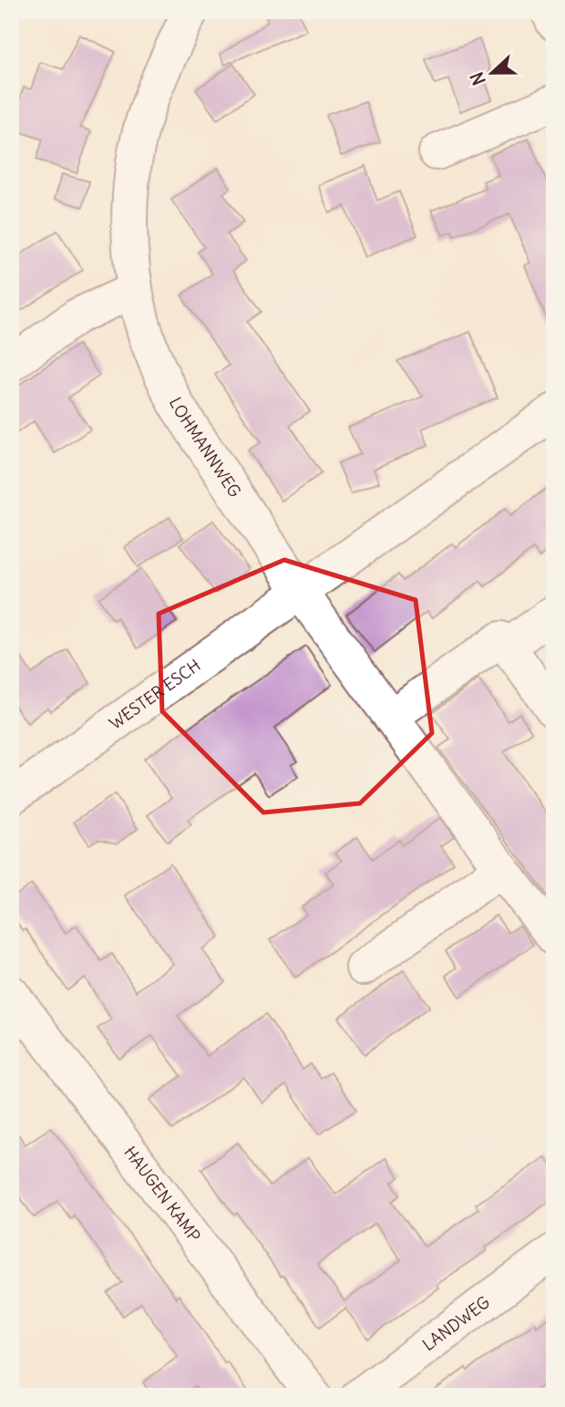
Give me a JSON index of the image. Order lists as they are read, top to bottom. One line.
{"streets":{"street":["LOHMANNWEG","WESTER ESCH","HAUGEN KAMP","LANDWEG"]},"crossings":[["LOHMANNWEG","WESTER ESCH"]],"north":"left"}
